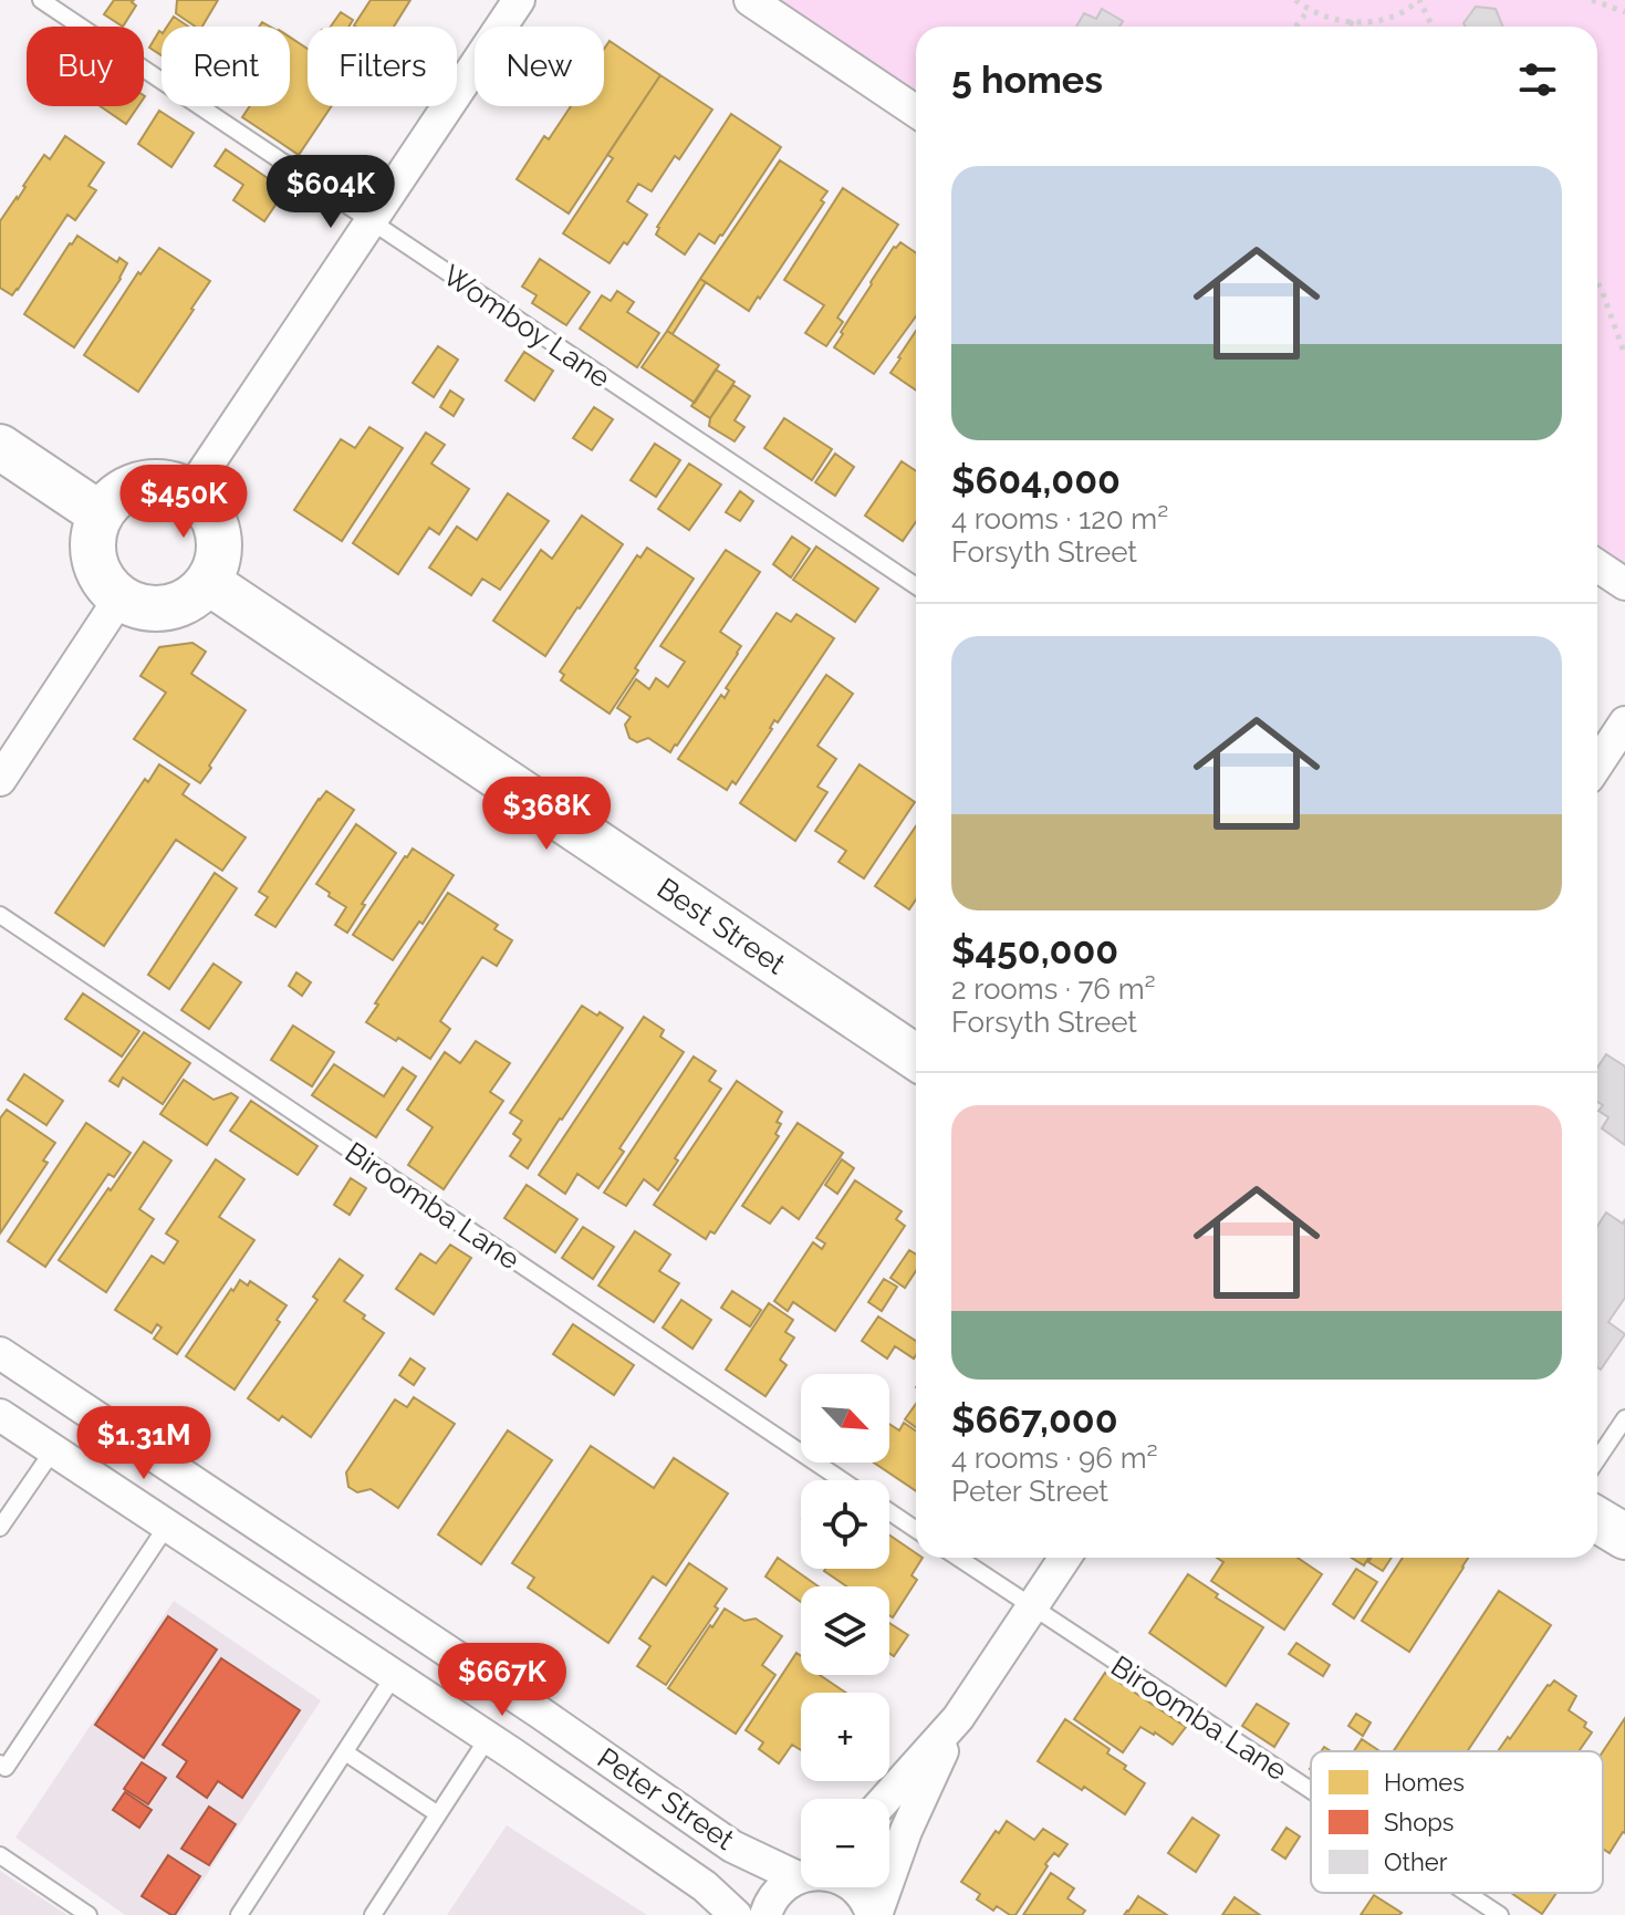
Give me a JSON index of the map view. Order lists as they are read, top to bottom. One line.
{"streets":{"street":["Best Street","Peter Street"],"lane":["Womboy Lane","Biroomba Lane"]},"legend":["Homes","Shops","Other"],"north":"bottom right","page":{"chip":["Buy","Rent","Filters","New"],"heading":"5 homes","list":[{"name":"$604,000","note":"4 rooms · 120 m² · Forsyth Street"},{"name":"$450,000","note":"2 rooms · 76 m² · Forsyth Street"},{"name":"$667,000","note":"4 rooms · 96 m² · Peter Street"}],"price":["$604K","$450K","$368K","$1.31M","$667K"],"map_buttons":["+","−"]}}
